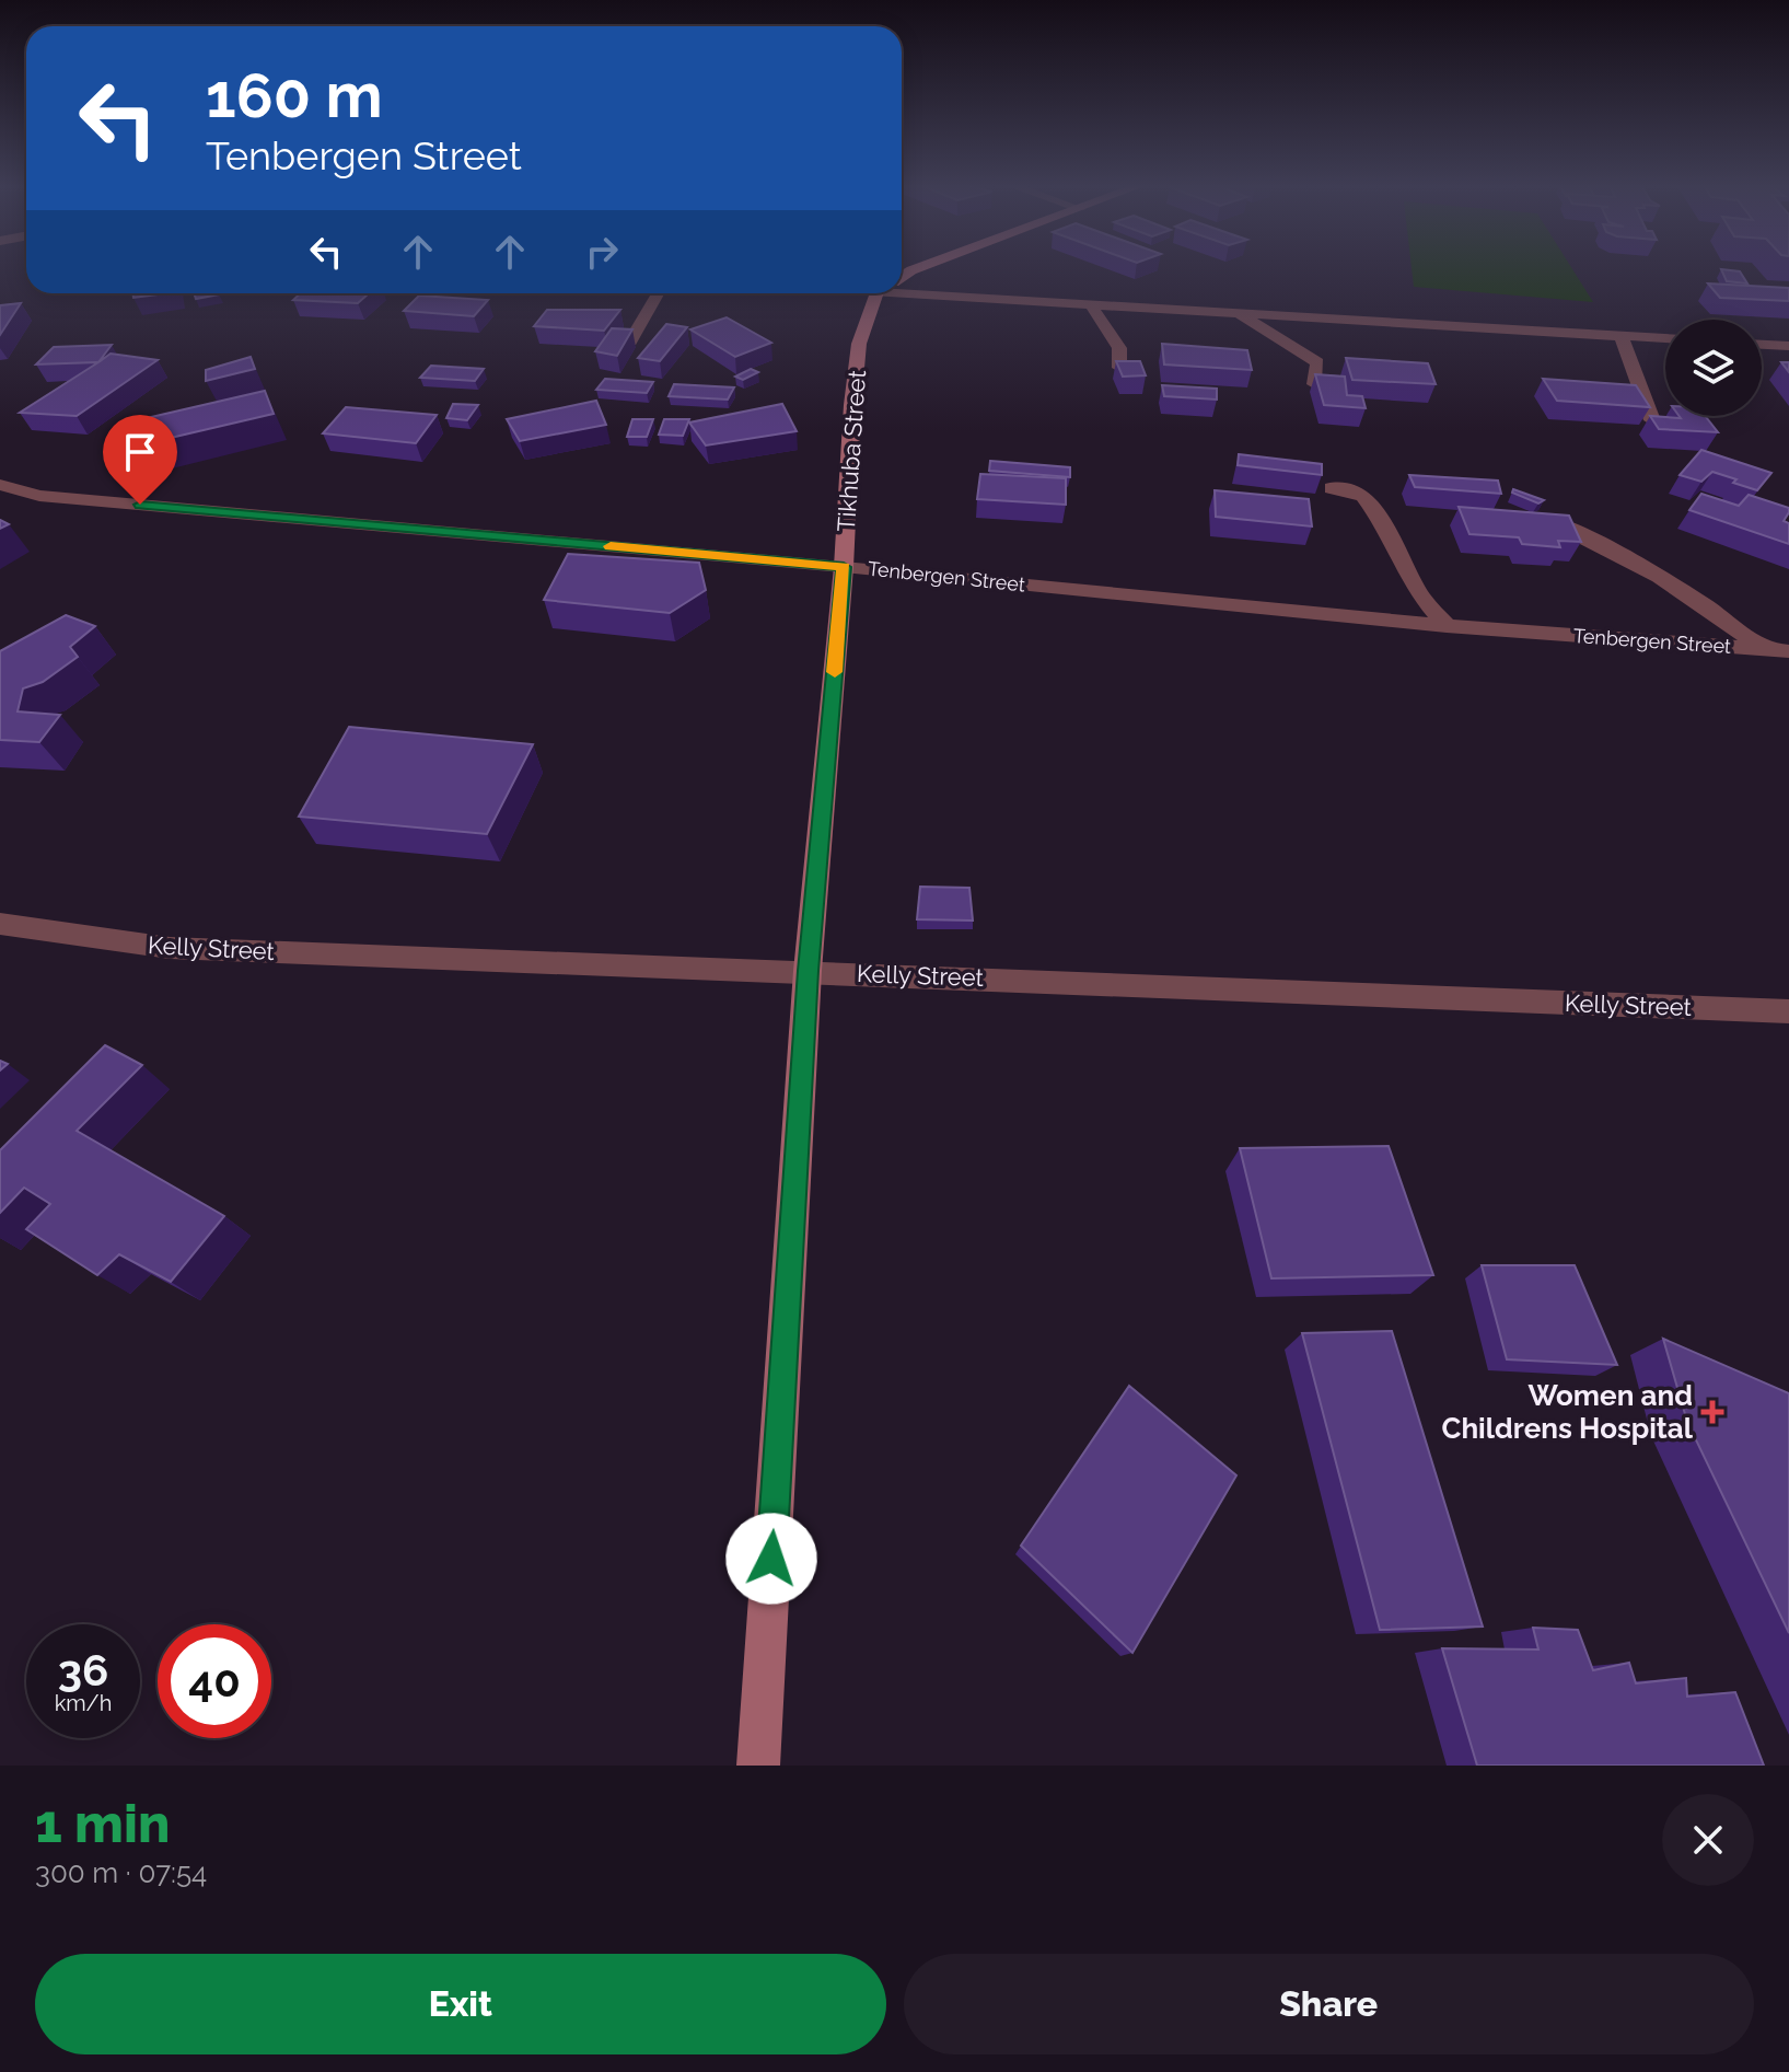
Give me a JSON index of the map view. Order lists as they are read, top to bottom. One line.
{"streets":{"street":["Tikhuba Street","Tenbergen Street","Kelly Street"]},"crossings":[["Tikhuba Street","Tenbergen Street"],["Tikhuba Street","Kelly Street"]],"places":{"health":["Women and Childrens Hospital"]},"page":{"turn":["160 m","Tenbergen Street"],"speed":"36 km/h","limit":"40","heading":["1 min","300 m · 07:54"],"buttons":["Exit","Share"]}}
